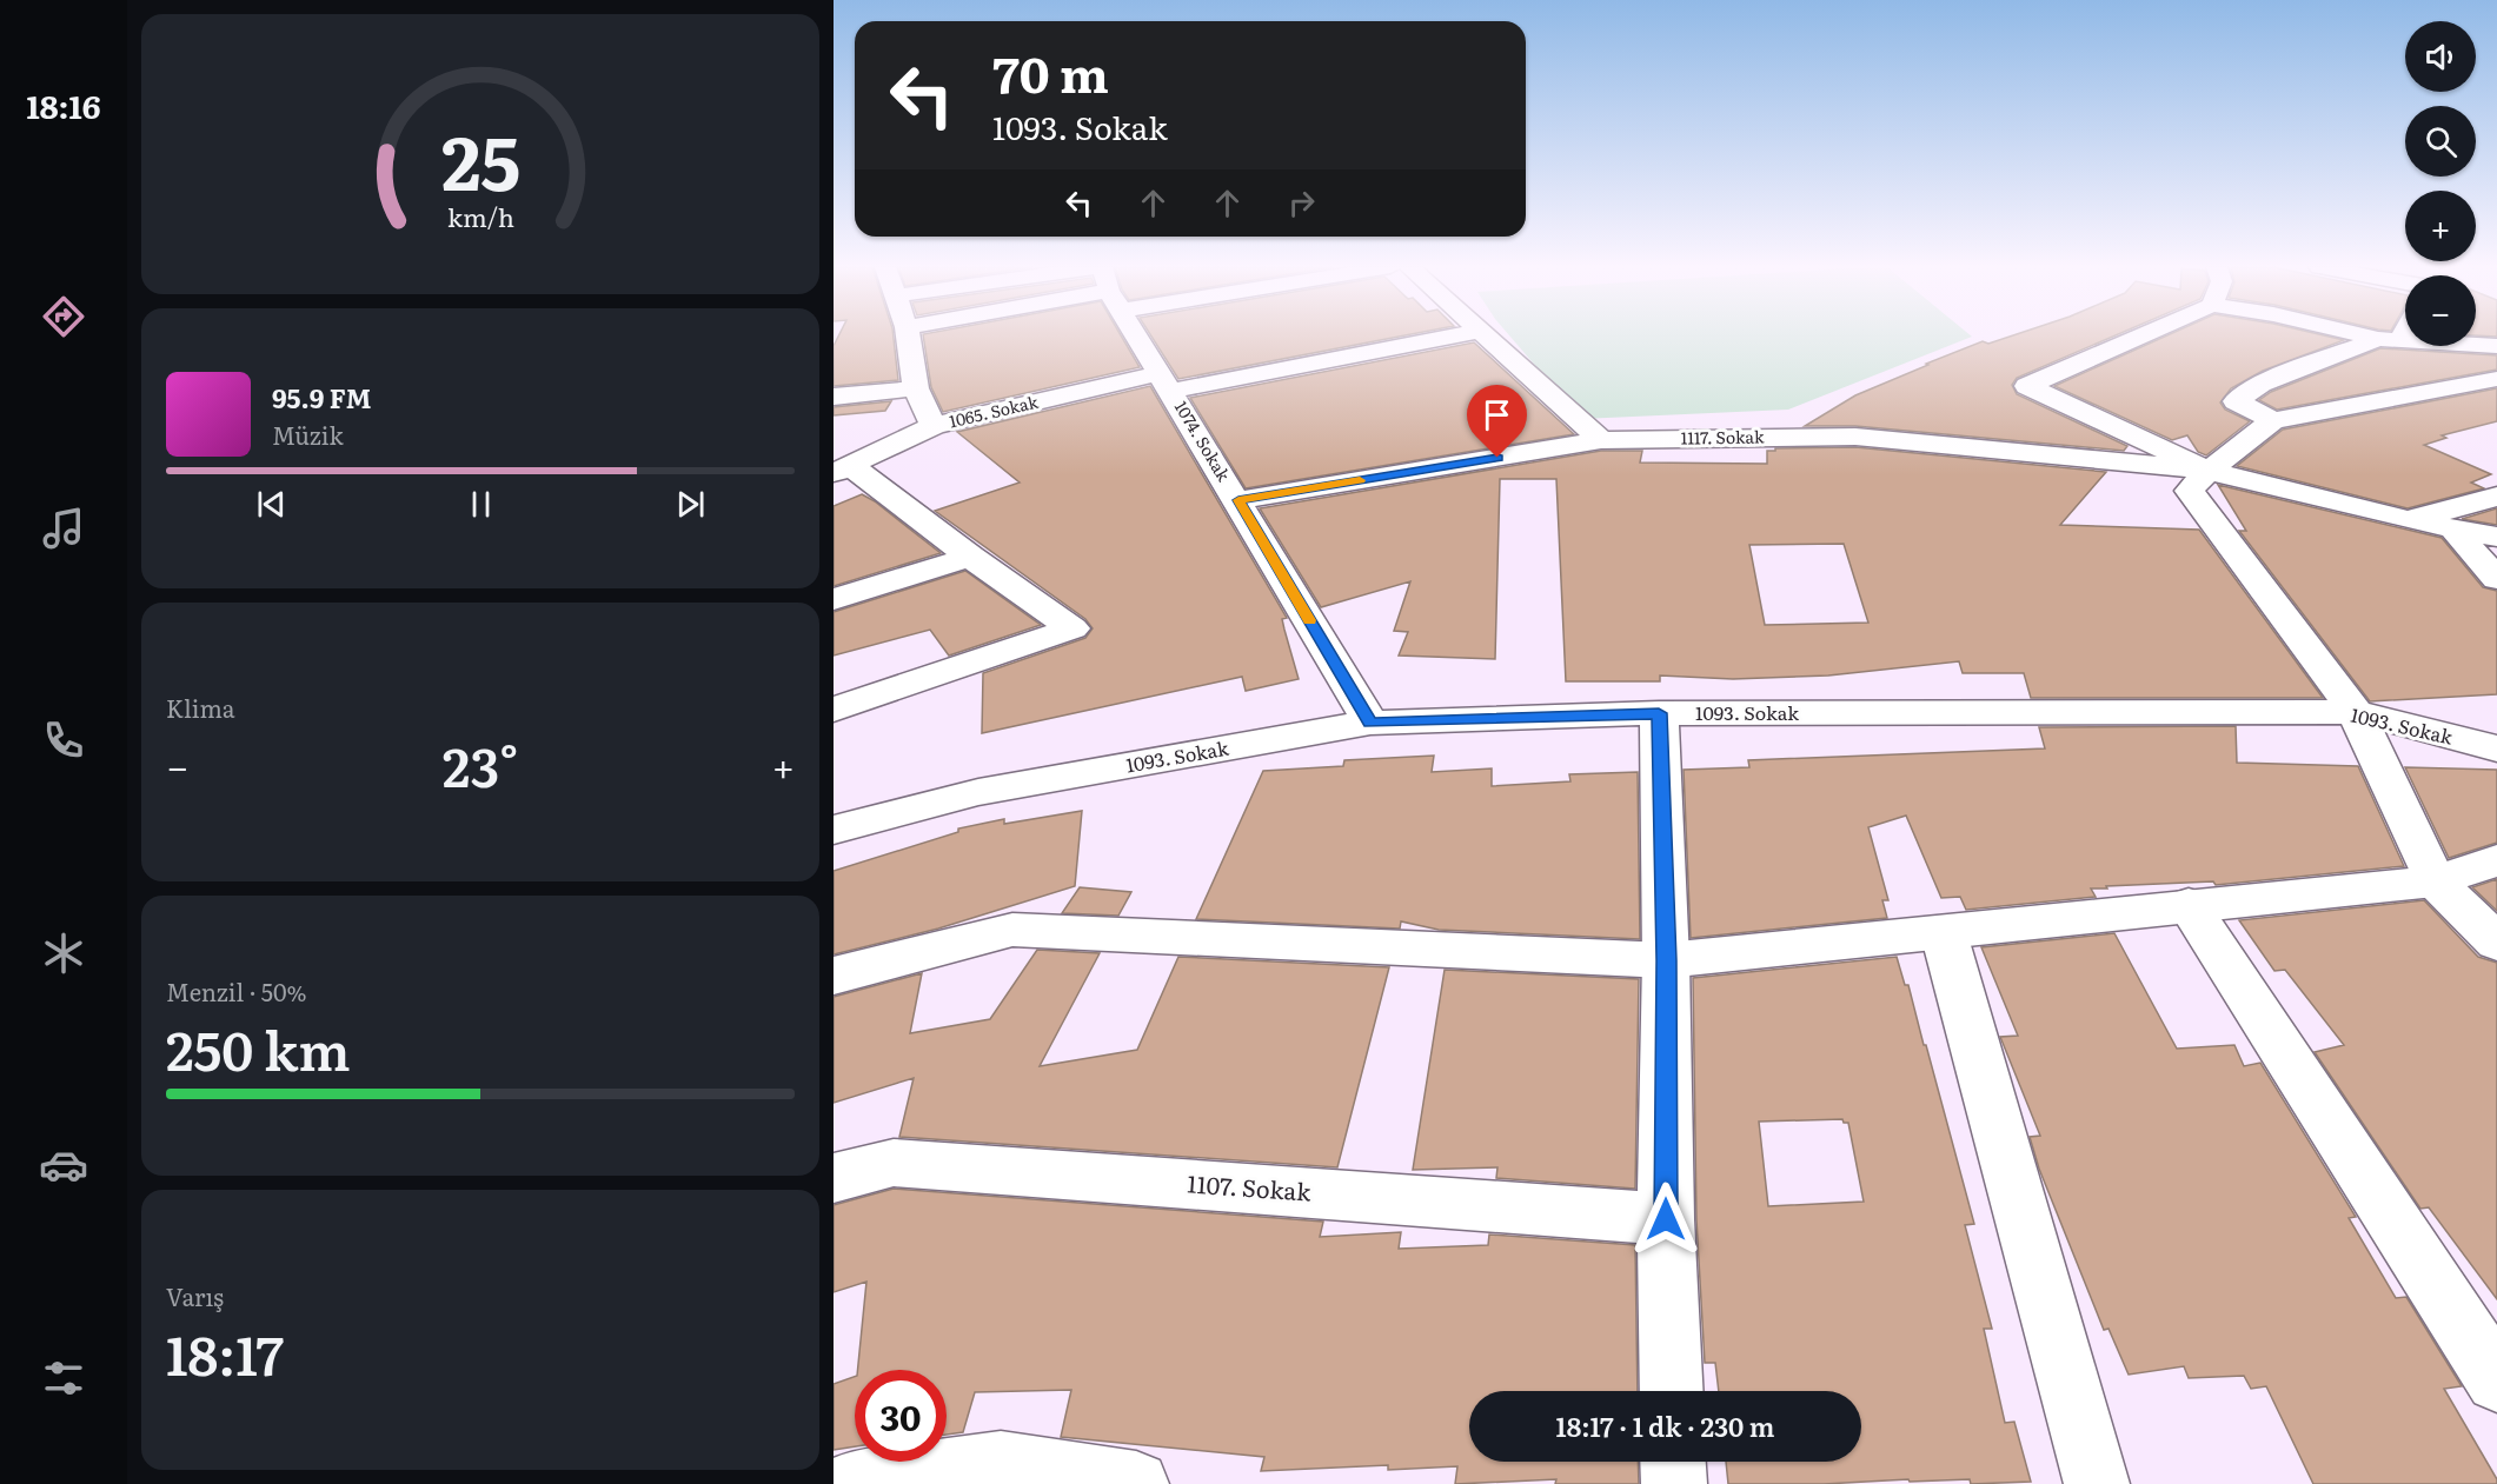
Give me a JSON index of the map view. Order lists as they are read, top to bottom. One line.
{"streets":{"street":["1065. Sokak","1117. Sokak","1074. Sokak","1093. Sokak","1107. Sokak"]},"crossings":[["1065. Sokak","1074. Sokak"],["1117. Sokak","1074. Sokak"],["1074. Sokak","1093. Sokak"]],"page":{"tabs":"18:16","map_buttons":["+","−"],"turn":["70 m","1093. Sokak"],"song":["95.9 FM","Müzik"],"tile":["Klima",["Menzil · 50%","250 km"],["Varış","18:17"]],"heat":["−","23°","+"],"limit":"30","trip":"18:17 · 1 dk · 230 m","gauge":["25","km/h"]}}
